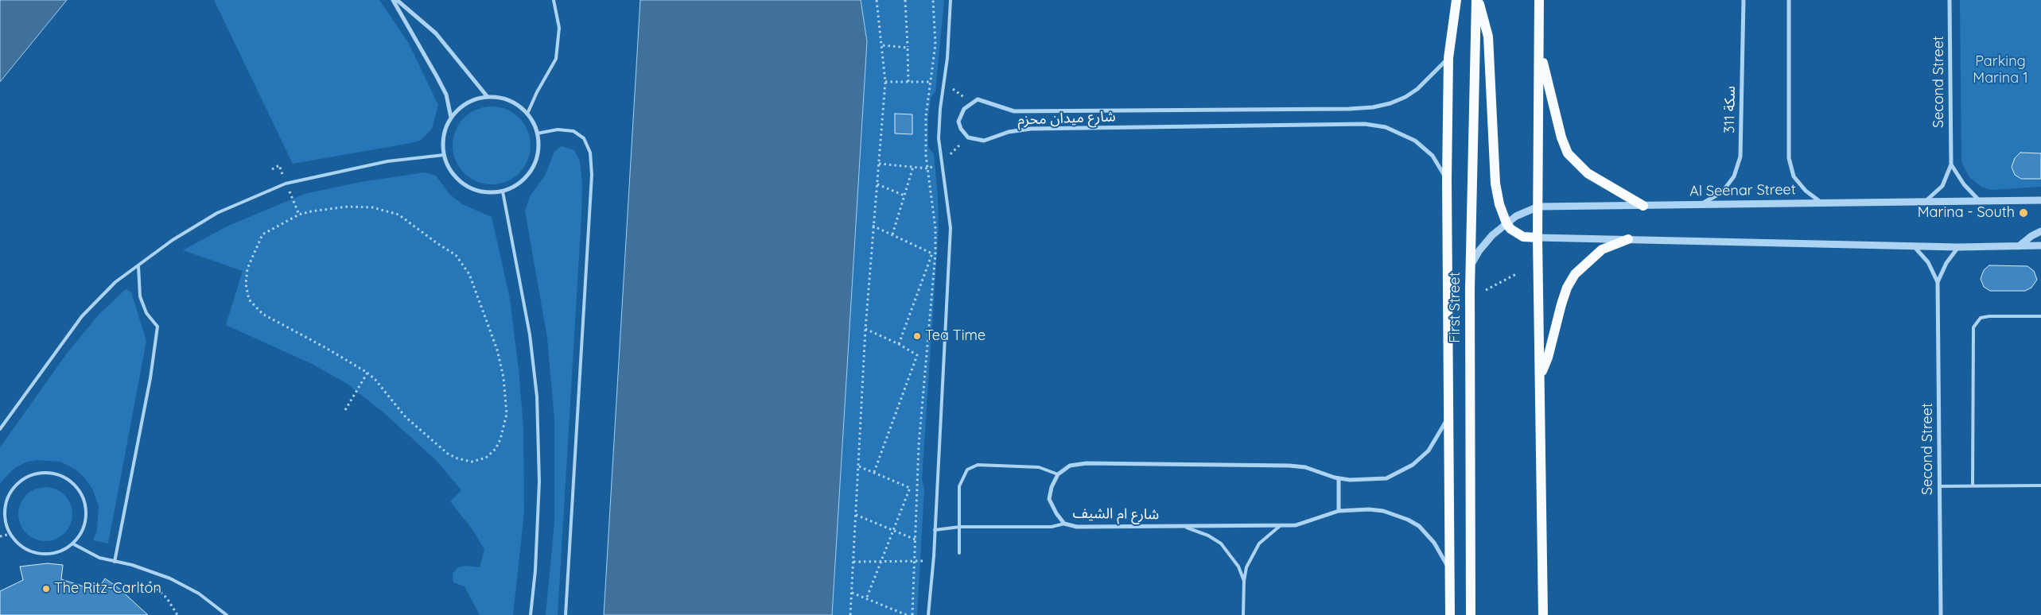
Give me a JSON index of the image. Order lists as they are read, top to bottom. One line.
{"streets":{"main road":["First Street"],"street":["Second Street","سكة 311","شارع ميدان محزم","Al Seenar Street","شارع ام الشيف"]},"crossings":[["Second Street","Al Seenar Street"],["سكة 311","Al Seenar Street"],["Al Seenar Street","First Street"]],"parks":["Parking Marina 1"],"places":["Marina - South","Tea Time","The Ritz-Carlton"]}
